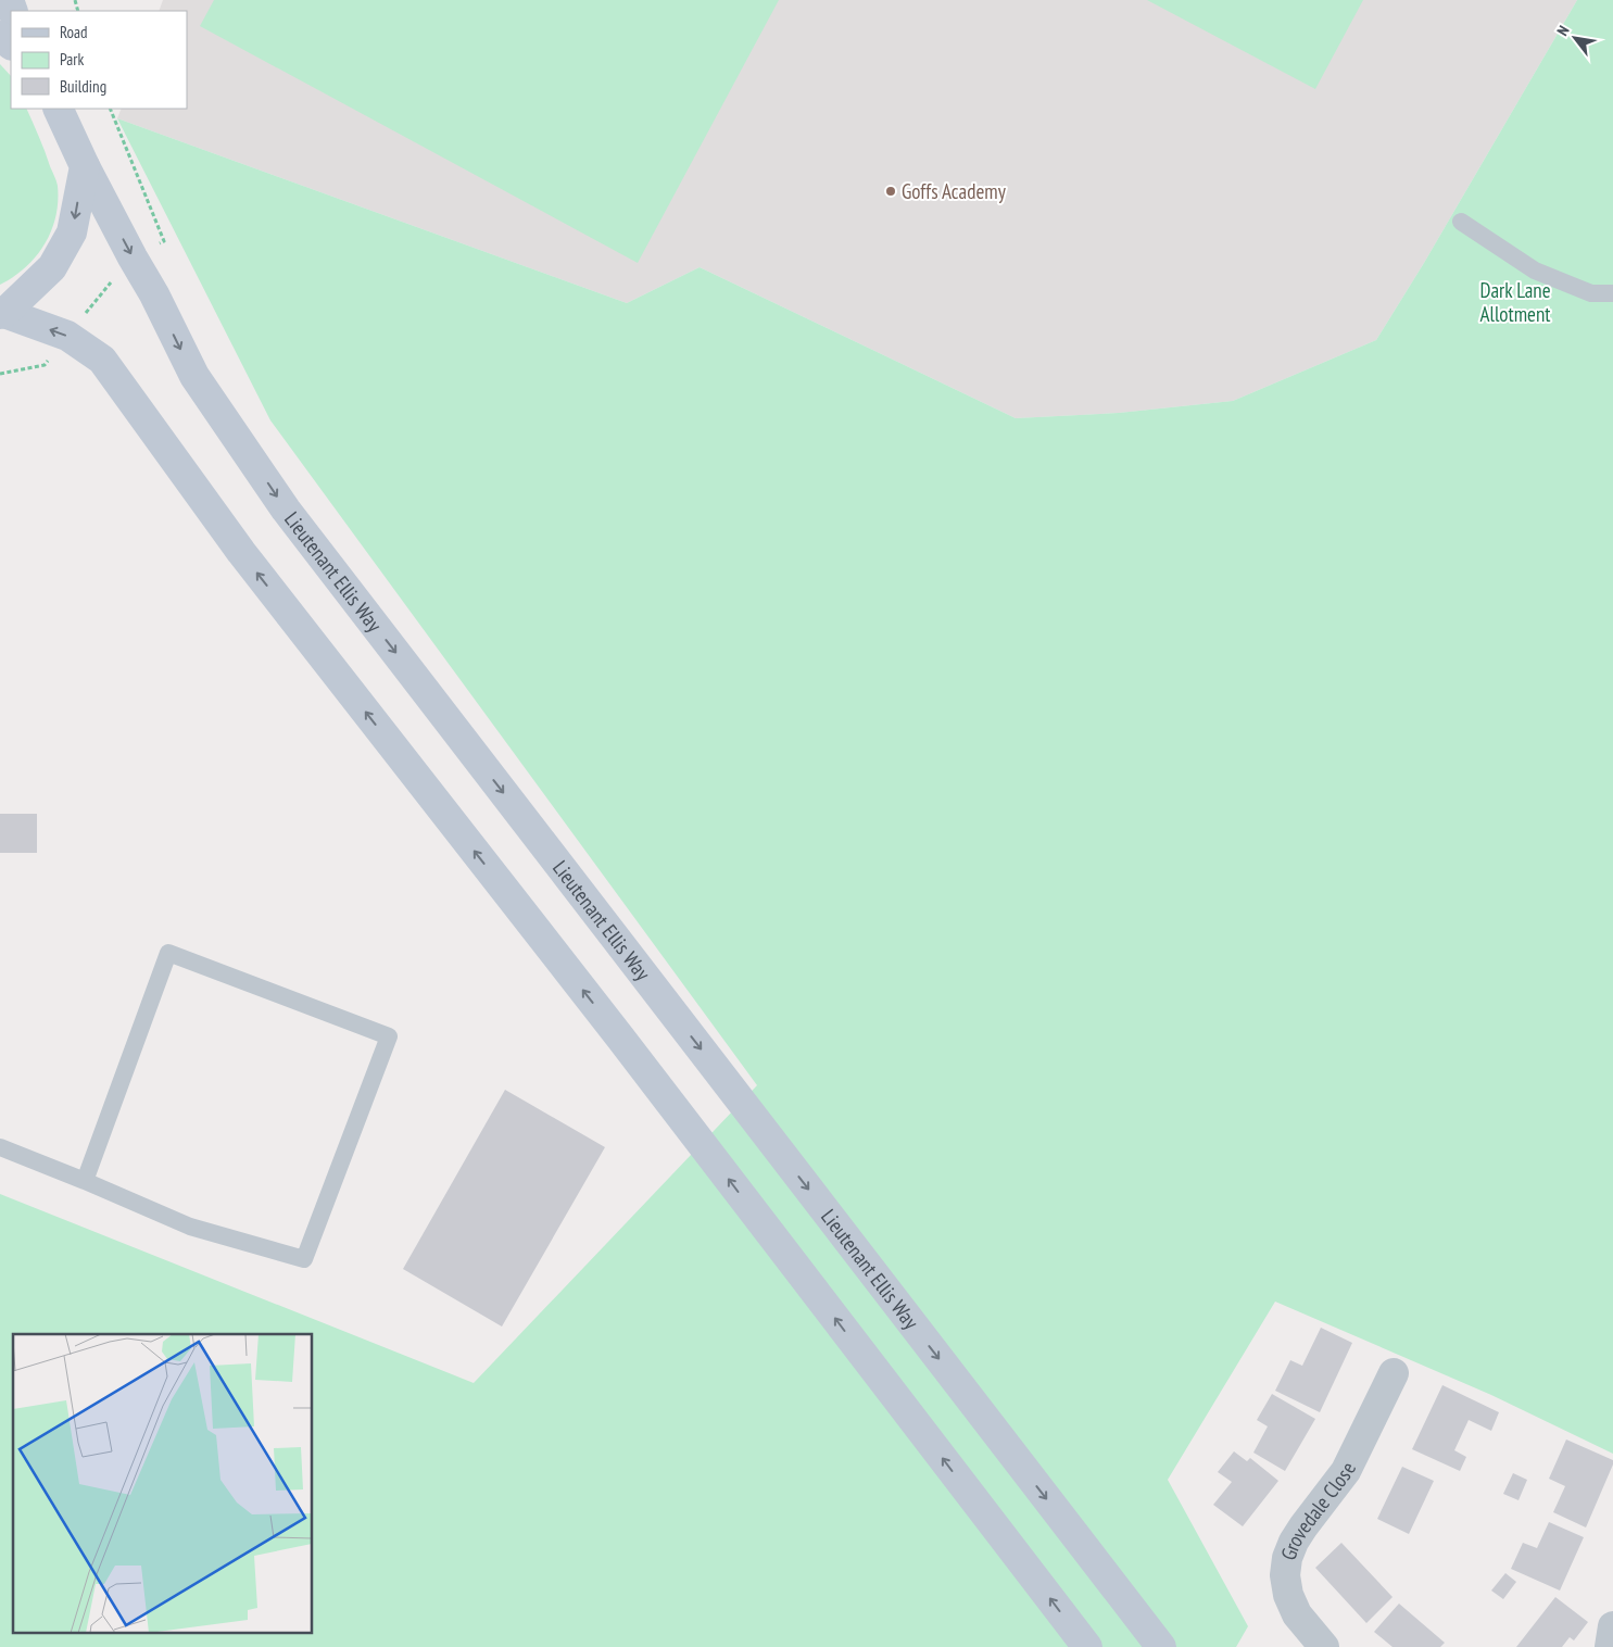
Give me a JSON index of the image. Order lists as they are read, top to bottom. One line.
{"streets":{"main road":["Lieutenant Ellis Way"],"street":["Grovedale Close"]},"parks":["Dark Lane Allotment"],"places":["Goffs Academy"],"legend":["Road","Park","Building"],"north":"top left"}
